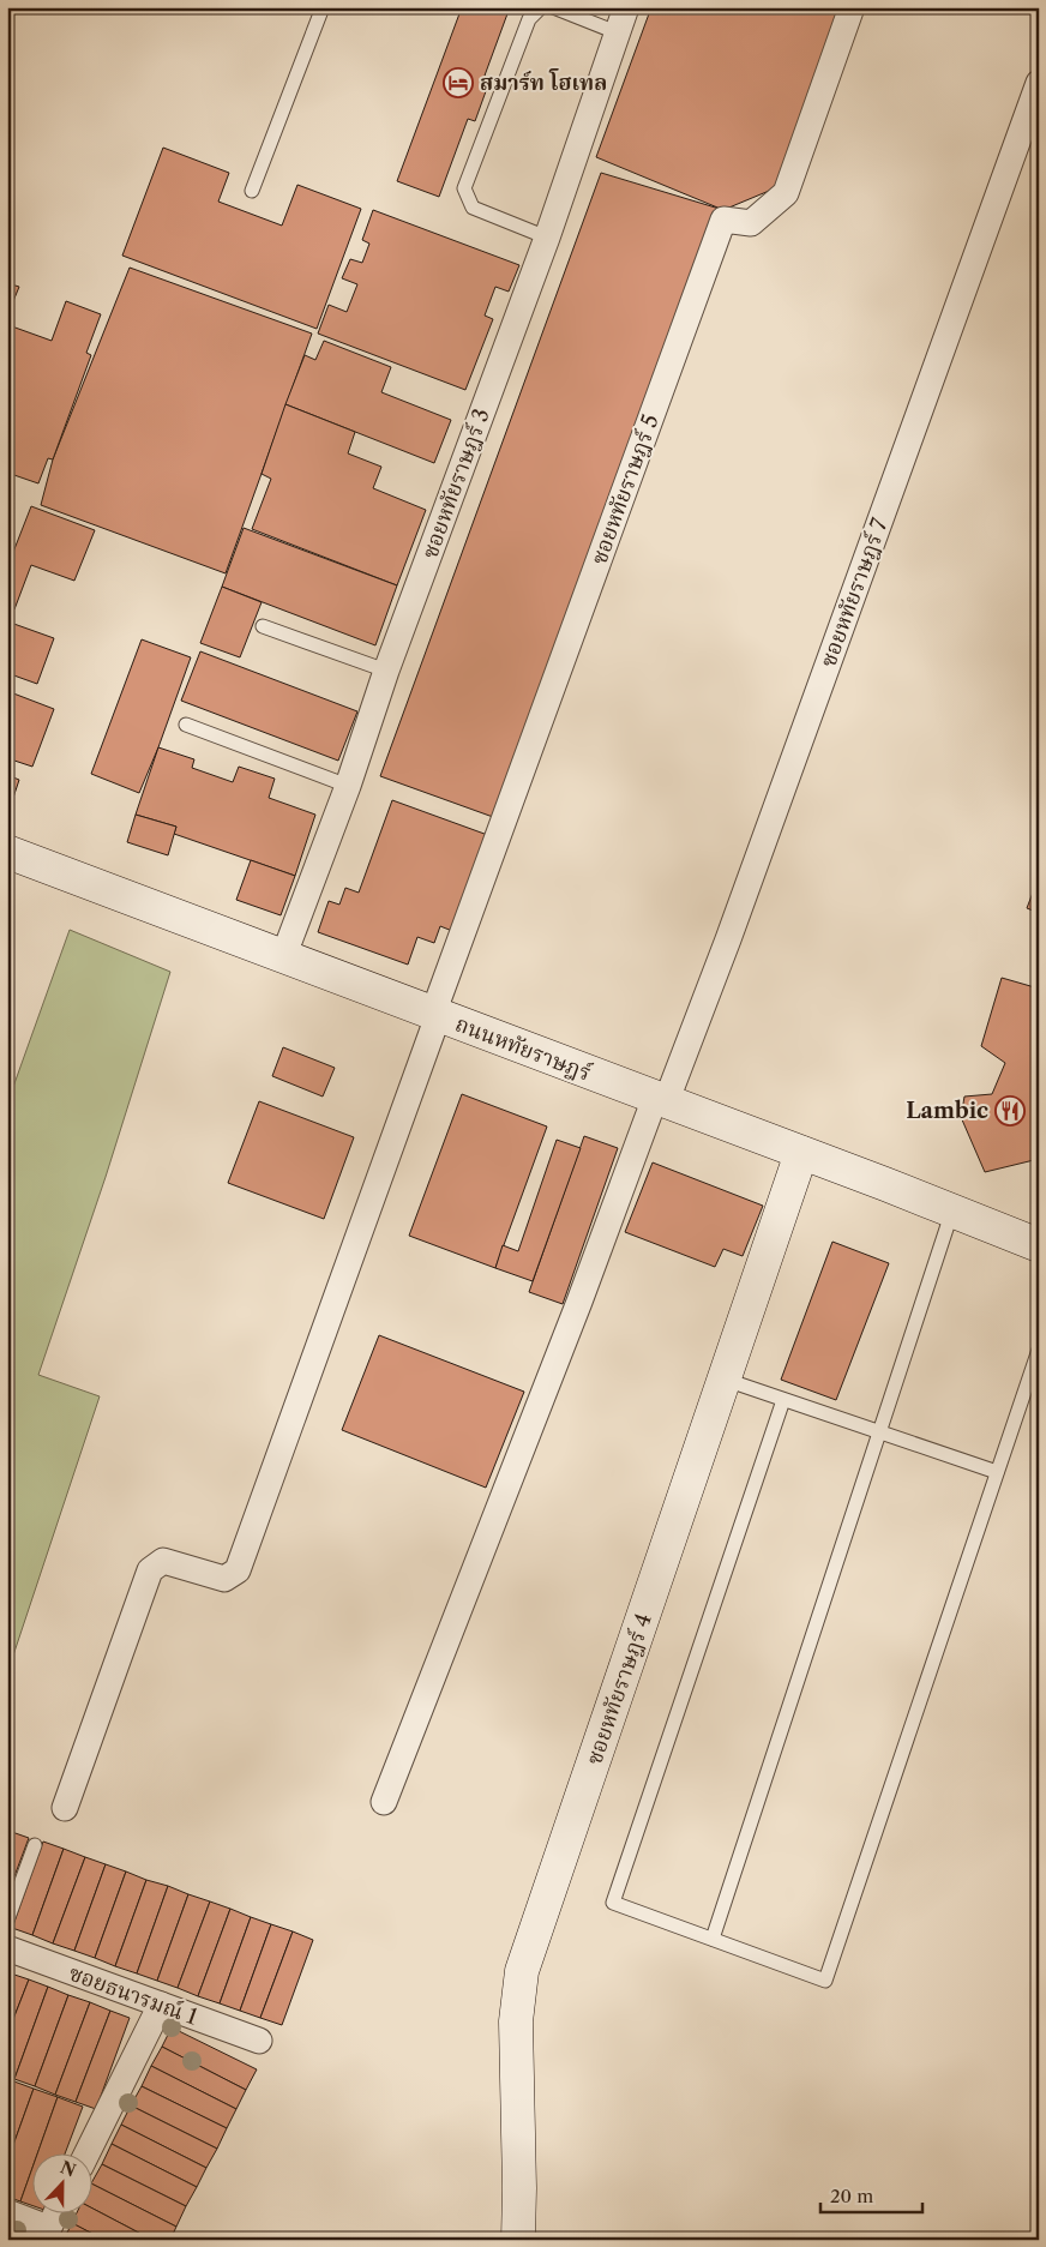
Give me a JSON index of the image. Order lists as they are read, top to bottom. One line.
{"streets":{"street":["ซอยหทัยราษฎร์ 3","ซอยหทัยราษฎร์ 5","ซอยหทัยราษฎร์ 7","ถนนหทัยราษฎร์","ซอยหทัยราษฎร์ 4","ซอยธนารมณ์ 1"]},"crossings":[["ซอยหทัยราษฎร์ 3","ถนนหทัยราษฎร์"],["ซอยหทัยราษฎร์ 5","ถนนหทัยราษฎร์"],["ซอยหทัยราษฎร์ 7","ถนนหทัยราษฎร์"],["ถนนหทัยราษฎร์","ซอยหทัยราษฎร์ 4"]],"places":{"hotel":["สมาร์ท โฮเทล"],"restaurant":["Lambic"]},"scale_bar":"20 m","north":"top"}
